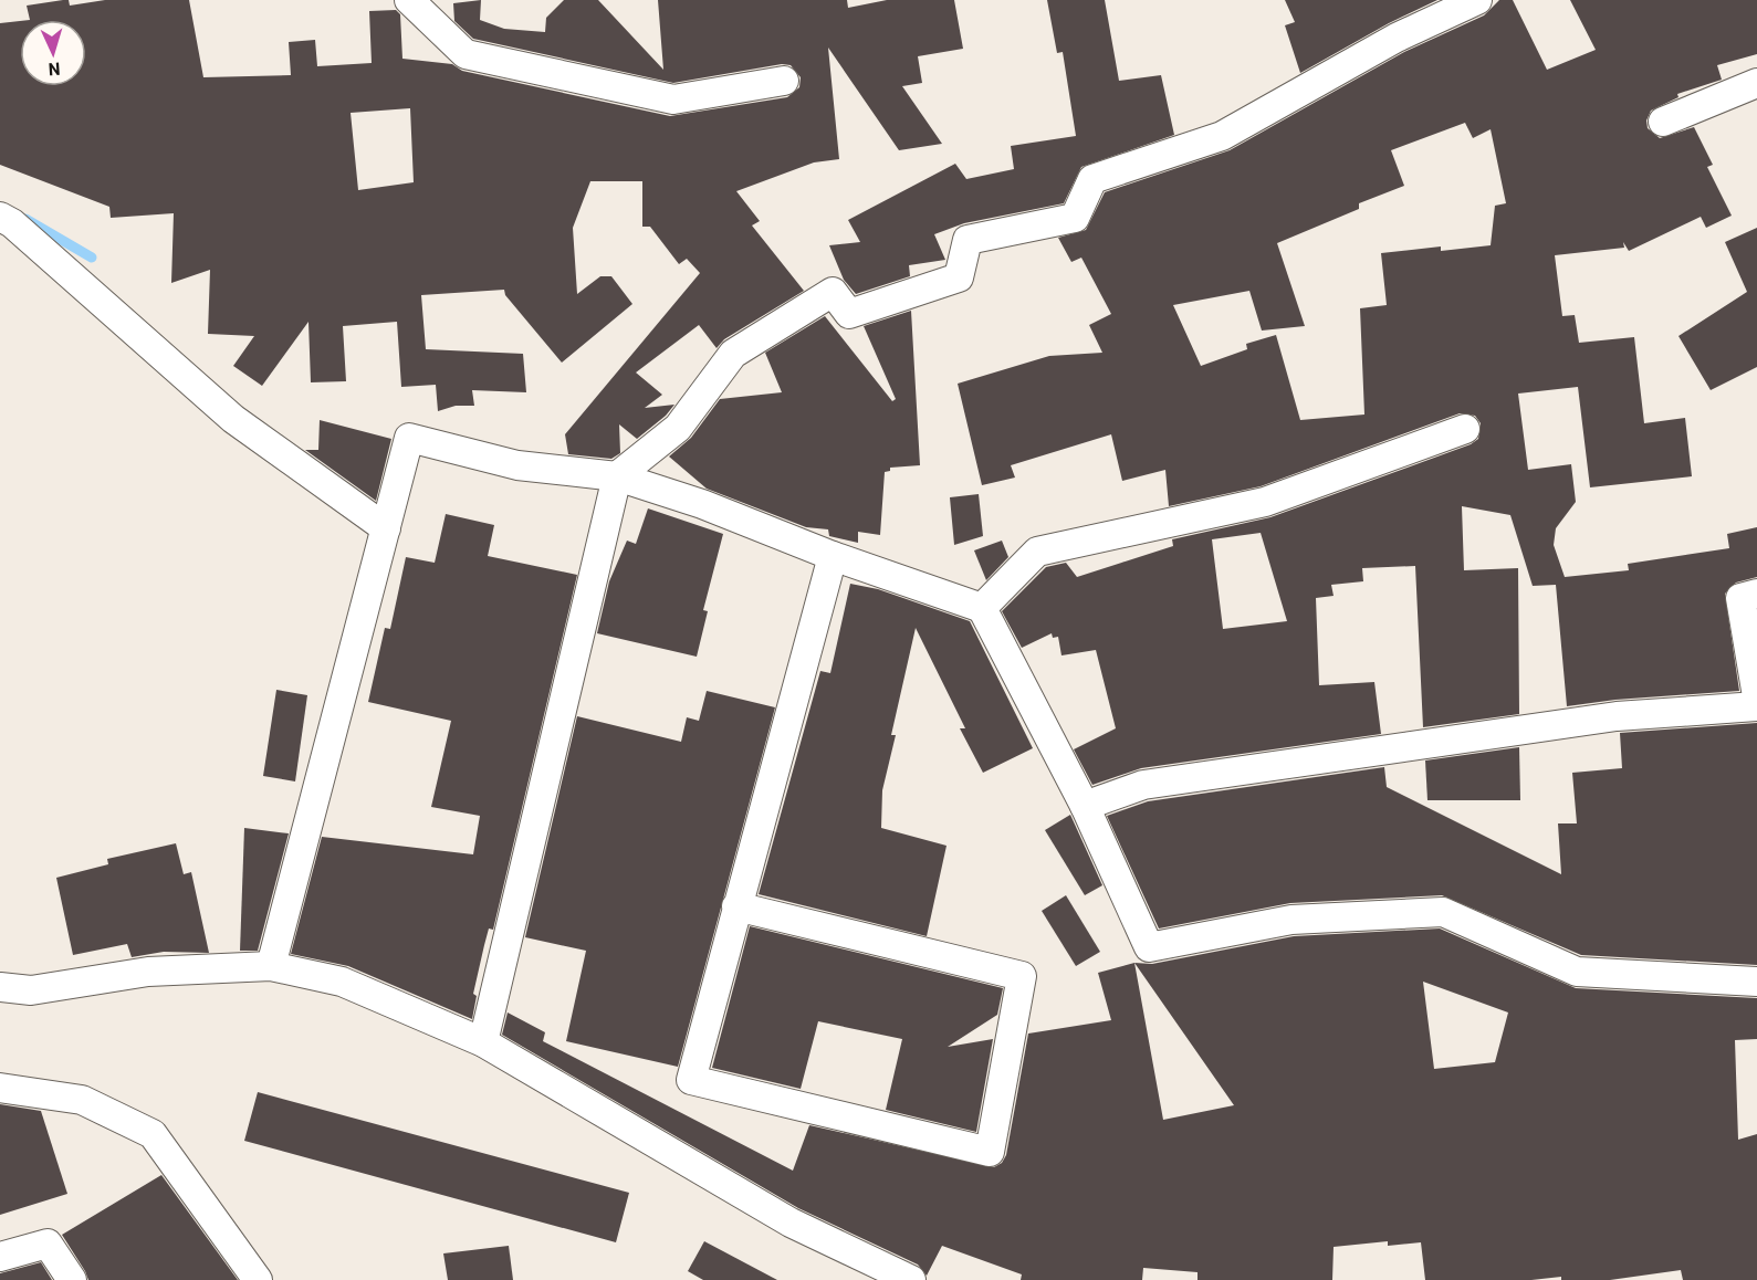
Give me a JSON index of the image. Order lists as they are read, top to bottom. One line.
{"north":"bottom"}
